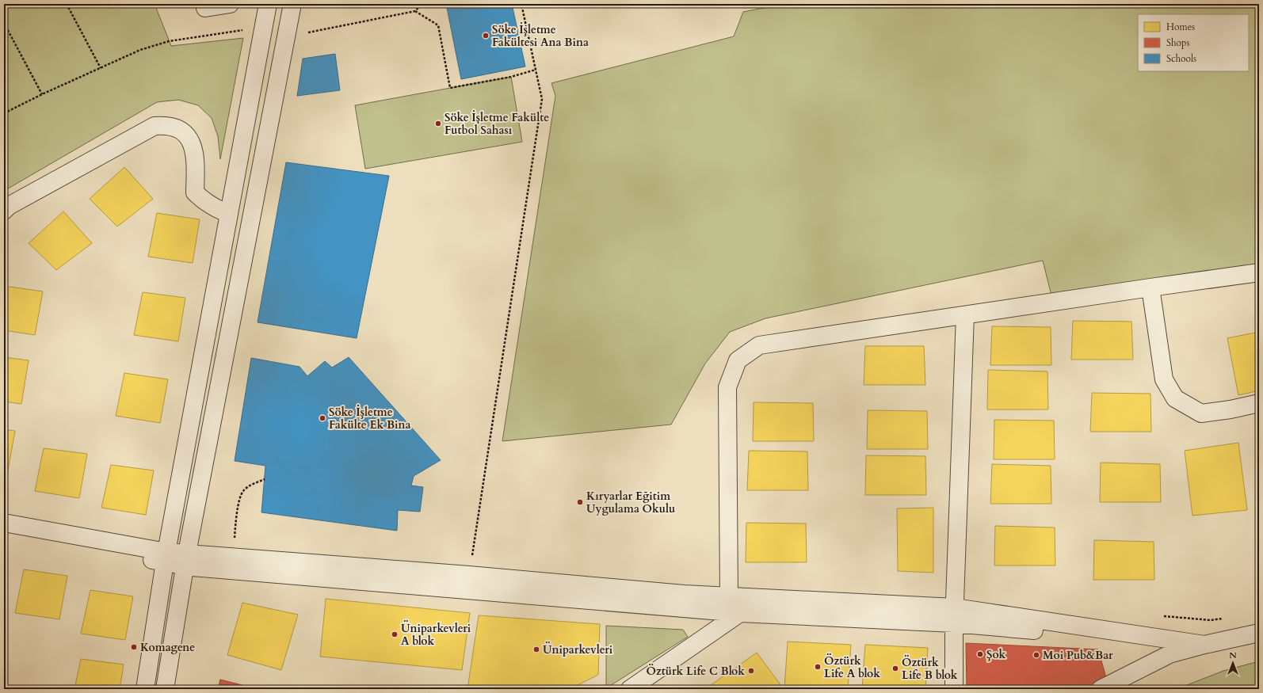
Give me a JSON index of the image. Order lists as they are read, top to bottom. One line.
{"places":["Söke İşletme Fakültesi Ana Bina","Söke İşletme Fakülte Futbol Sahası","Söke İşletme Fakülte Ek Bina","Kıryarlar Eğitim Uygulama Okulu","Üniparkevleri A blok","Komagene","Üniparkevleri","Şok","Moi Pub&Bar","Öztürk Life A blok","Öztürk Life B blok","Öztürk Life C Blok"],"legend":["Homes","Shops","Schools"],"north":"top"}
